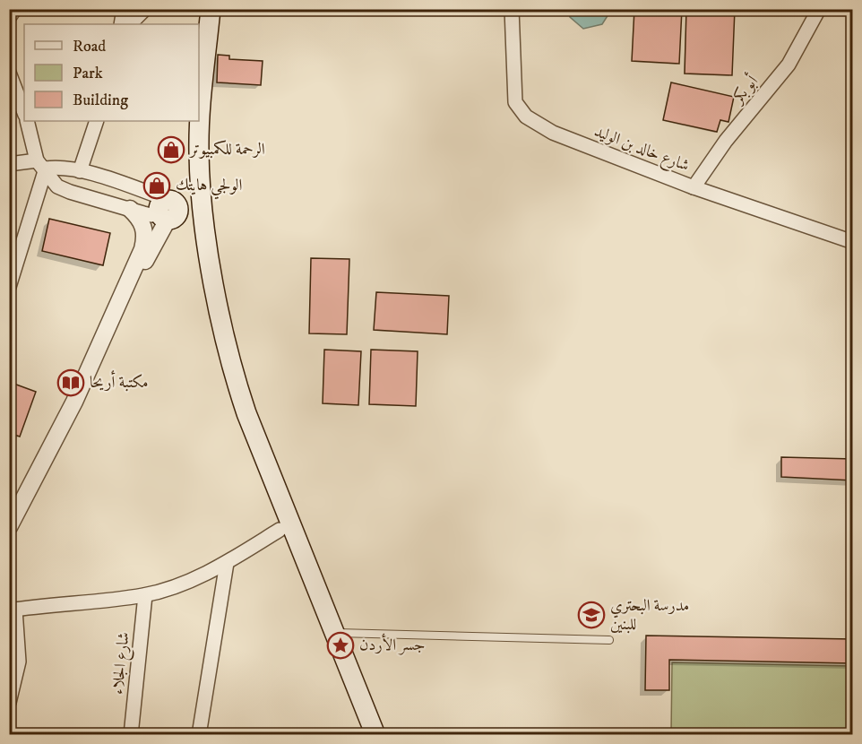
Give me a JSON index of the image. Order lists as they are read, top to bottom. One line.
{"streets":{"street":["أبو بكر","شارع خالد بن الوليد","شارع الجلاء"]},"crossings":[["أبو بكر","شارع خالد بن الوليد"]],"places":{"shop":["الرحمة للكمبيوتر","الولجي هايتك"],"library":["مكتبة أريحا"],"school or university":["مدرسة البحتري للبنين"],"place":["جسر الأردن"]},"legend":["Road","Park","Building"]}
